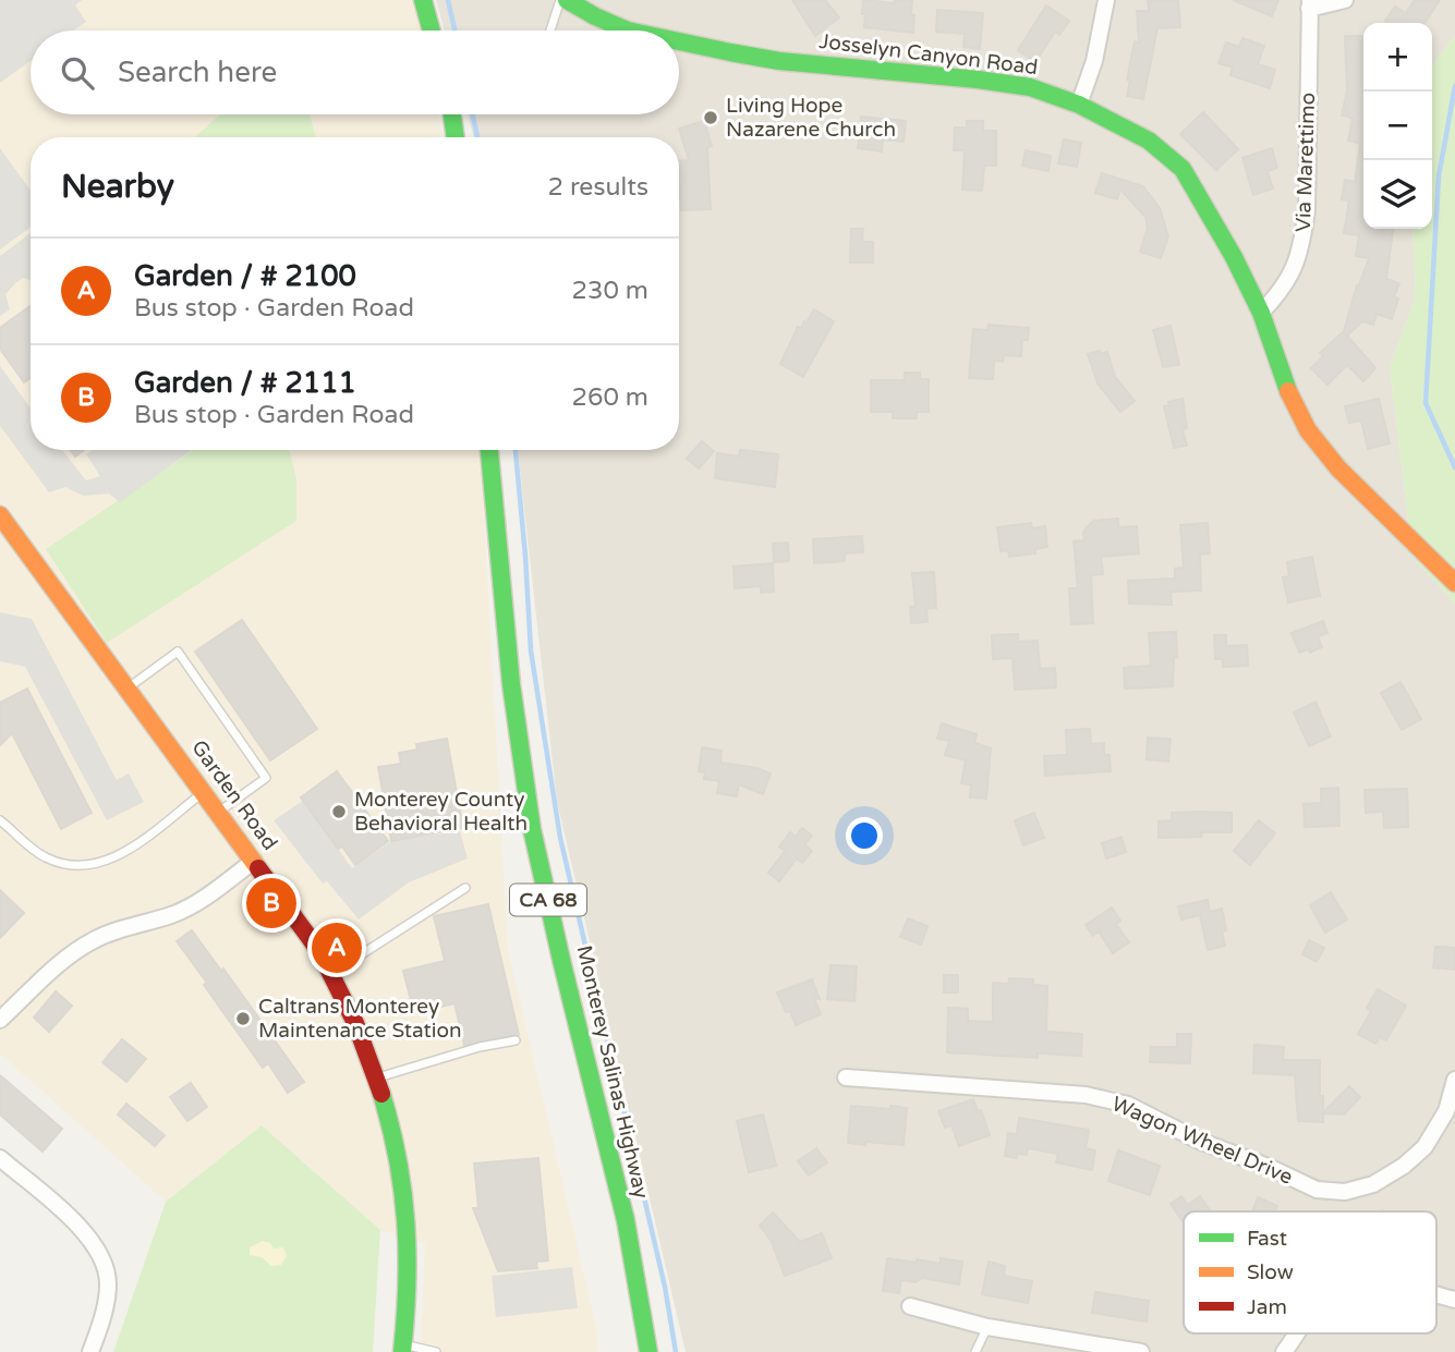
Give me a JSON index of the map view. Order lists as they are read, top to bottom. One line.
{"streets":{"main road":["Josselyn Canyon Road","Garden Road","CA 68","Monterey Salinas Highway"],"street":["Via Marettimo","Wagon Wheel Drive"]},"crossings":[["Josselyn Canyon Road","Via Marettimo"]],"places":["Living Hope Nazarene Church","Monterey County Behavioral Health","Caltrans Monterey Maintenance Station"],"legend":["Fast","Slow","Jam"],"page":{"map_buttons":["+","−"],"search":"Search here","heading":["Nearby","2 results"],"list":[{"mark":"A","name":"Garden / # 2100","note":"Bus stop · Garden Road","value":"230 m"},{"mark":"B","name":"Garden / # 2111","note":"Bus stop · Garden Road","value":"260 m"}],"pins":["B","A"]}}
